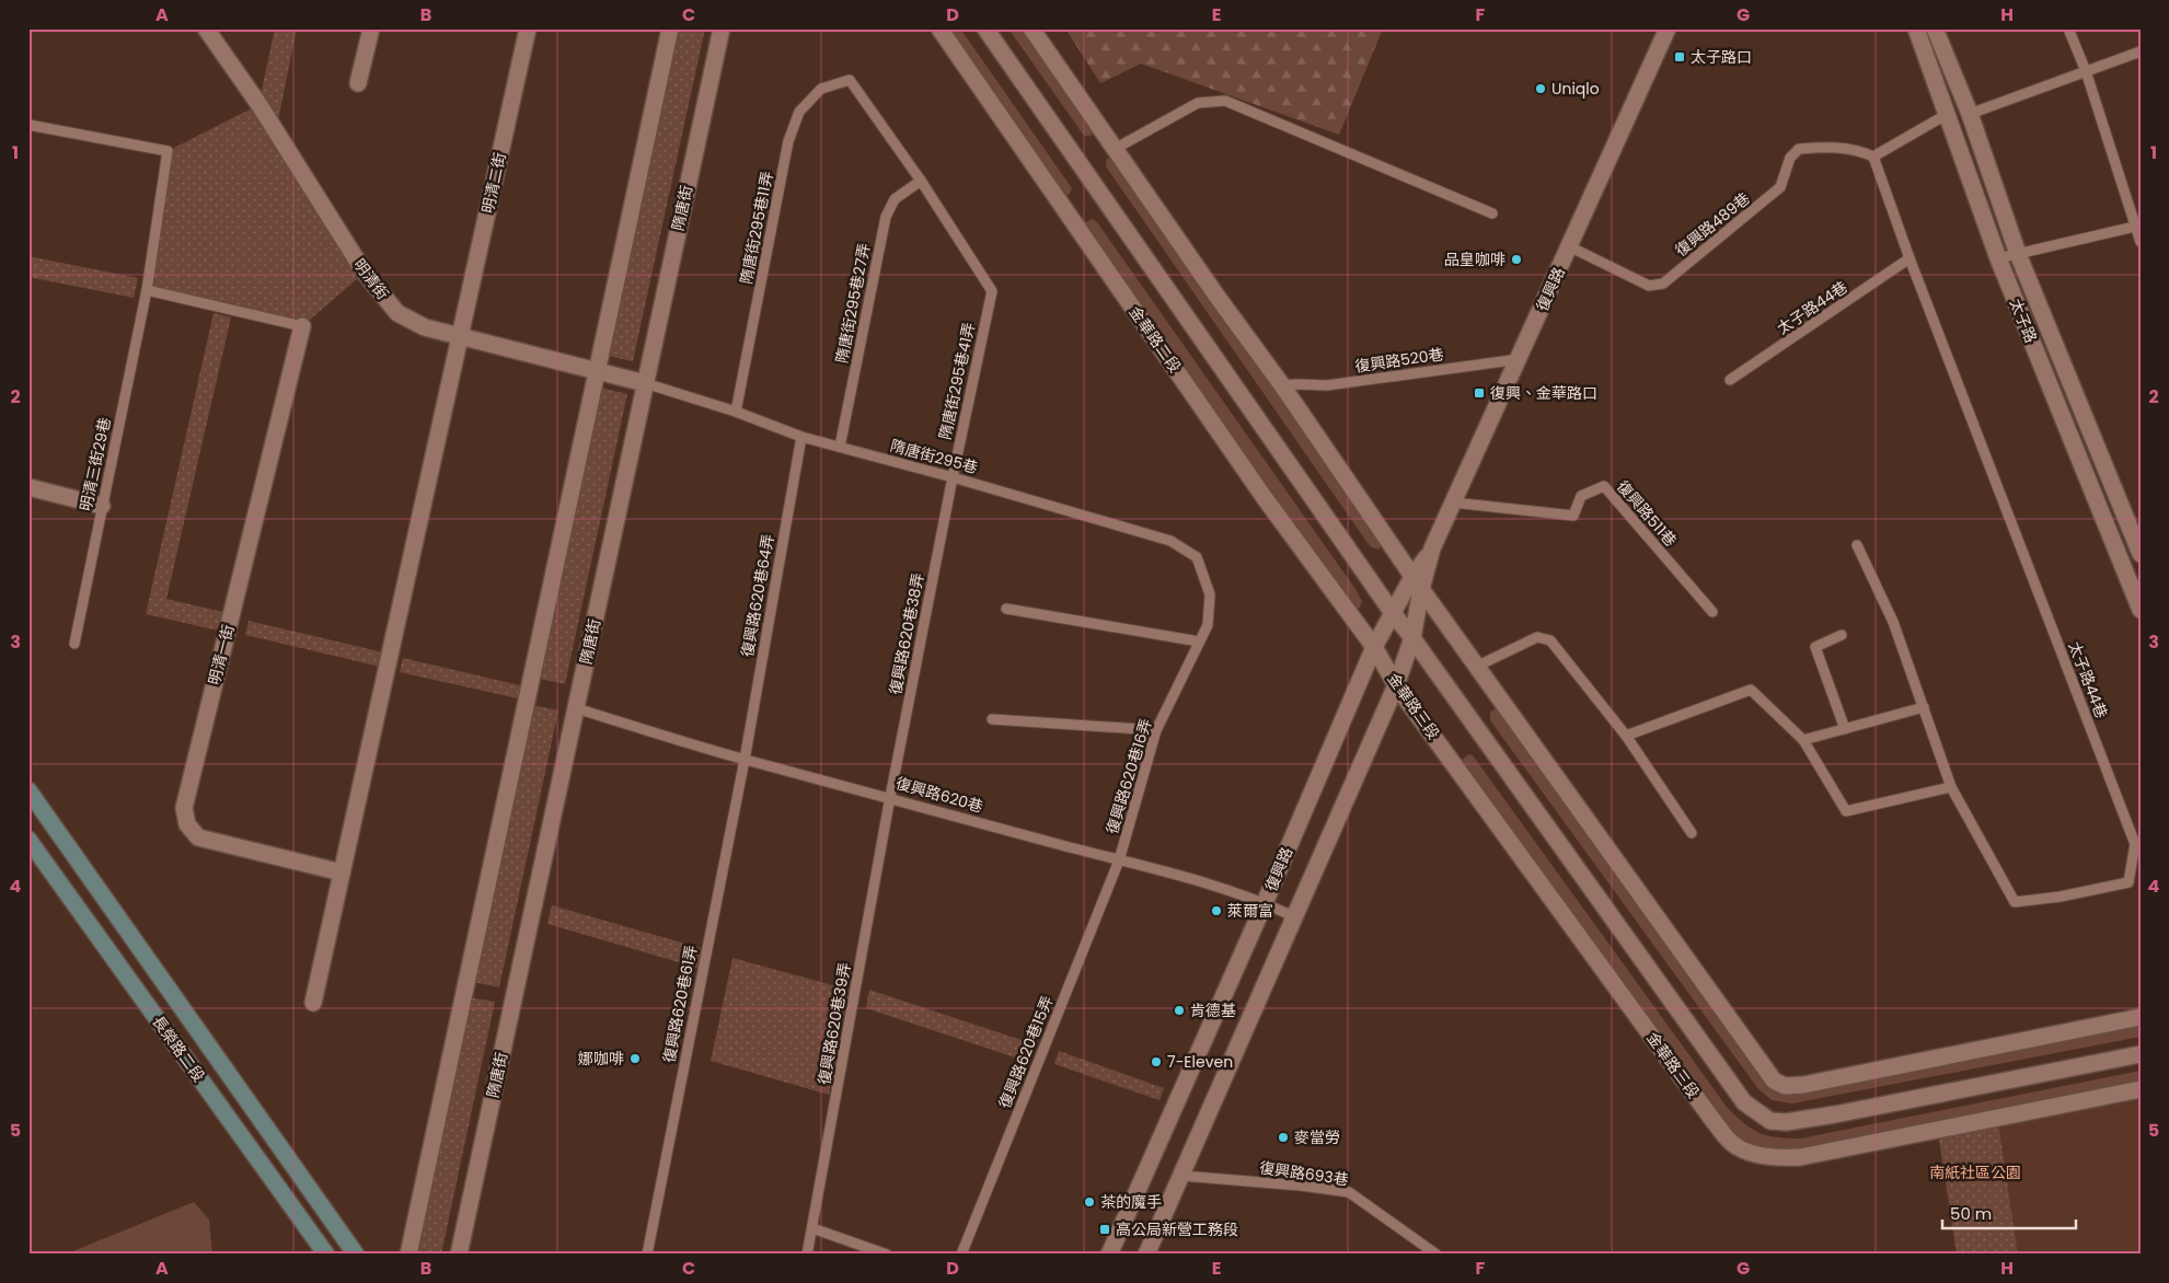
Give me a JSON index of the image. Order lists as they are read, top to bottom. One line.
{"streets":{"main road":["長榮路二段"],"street":["明清二街","隋唐街","明清街","復興路","太子路","金華路二段","明清一街","金華路三段"],"lane":["復興路489巷","隋唐街295巷11弄","隋唐街295巷27弄","太子路44巷","復興路520巷","隋唐街295巷41弄","隋唐街295巷","明清三街29巷","復興路511巷","復興路620巷64弄","復興路620巷38弄","復興路620巷16弄","復興路620巷","復興路620巷61弄","復興路620巷39弄","復興路620巷15弄","復興路693巷"]},"crossings":[["明清二街","明清街"],["隋唐街","明清街"],["隋唐街","隋唐街295巷"],["隋唐街","復興路620巷"],["復興路489巷","復興路"],["復興路489巷","太子路44巷"],["隋唐街295巷11弄","隋唐街295巷27弄"],["隋唐街295巷11弄","隋唐街295巷41弄"],["隋唐街295巷11弄","隋唐街295巷"],["明清街","隋唐街295巷"],["復興路","金華路二段"],["復興路","復興路520巷"],["復興路","復興路511巷"],["復興路","金華路三段"],["復興路","復興路620巷"],["復興路","復興路693巷"],["隋唐街295巷27弄","隋唐街295巷41弄"],["隋唐街295巷27弄","隋唐街295巷"],["金華路二段","金華路三段"],["隋唐街295巷41弄","隋唐街295巷"],["隋唐街295巷41弄","復興路620巷38弄"],["隋唐街295巷","復興路620巷64弄"],["隋唐街295巷","復興路620巷38弄"],["隋唐街295巷","復興路620巷16弄"],["復興路620巷64弄","復興路620巷"],["復興路620巷64弄","復興路620巷61弄"],["復興路620巷38弄","復興路620巷"],["復興路620巷38弄","復興路620巷39弄"],["復興路620巷16弄","復興路620巷"],["復興路620巷16弄","復興路620巷15弄"],["復興路620巷","復興路620巷61弄"],["復興路620巷","復興路620巷39弄"],["復興路620巷","復興路620巷15弄"]],"parks":["南紙社區公園"],"places":{"transit":["太子路口","復興、金華路口","高公局新營工務段"],"other":["Uniqlo","品皇咖啡","萊爾富","肯德基","娜咖啡","7-Eleven","麥當勞","茶的魔手"]},"scale_bar":"50 m","grid":{"columns":["A","B","C","D","E","F","G","H"],"rows":["1","2","3","4","5"]}}
